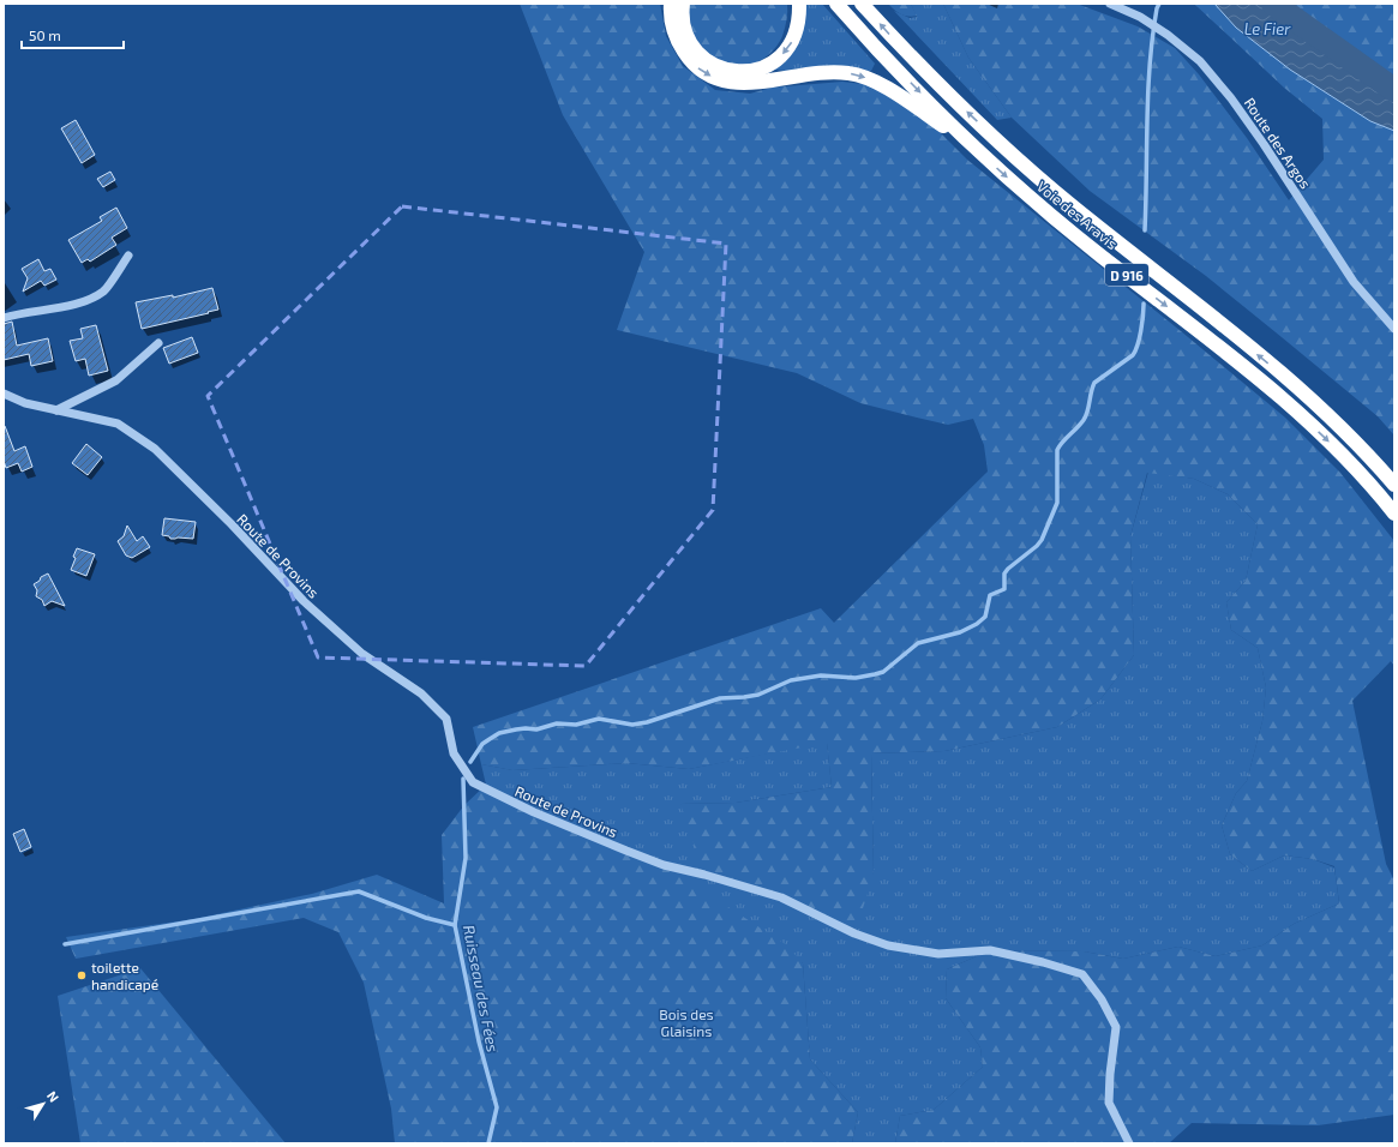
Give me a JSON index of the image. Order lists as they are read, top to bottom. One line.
{"streets":{"highway":["Voie des Aravis","D 916"],"street":["Route des Argos","Route de Provins"]},"water":["Le Fier","Ruisseau des Fées"],"parks":["Bois des Glaisins"],"places":["toilette handicapé"],"scale_bar":"50 m","north":"top right"}
